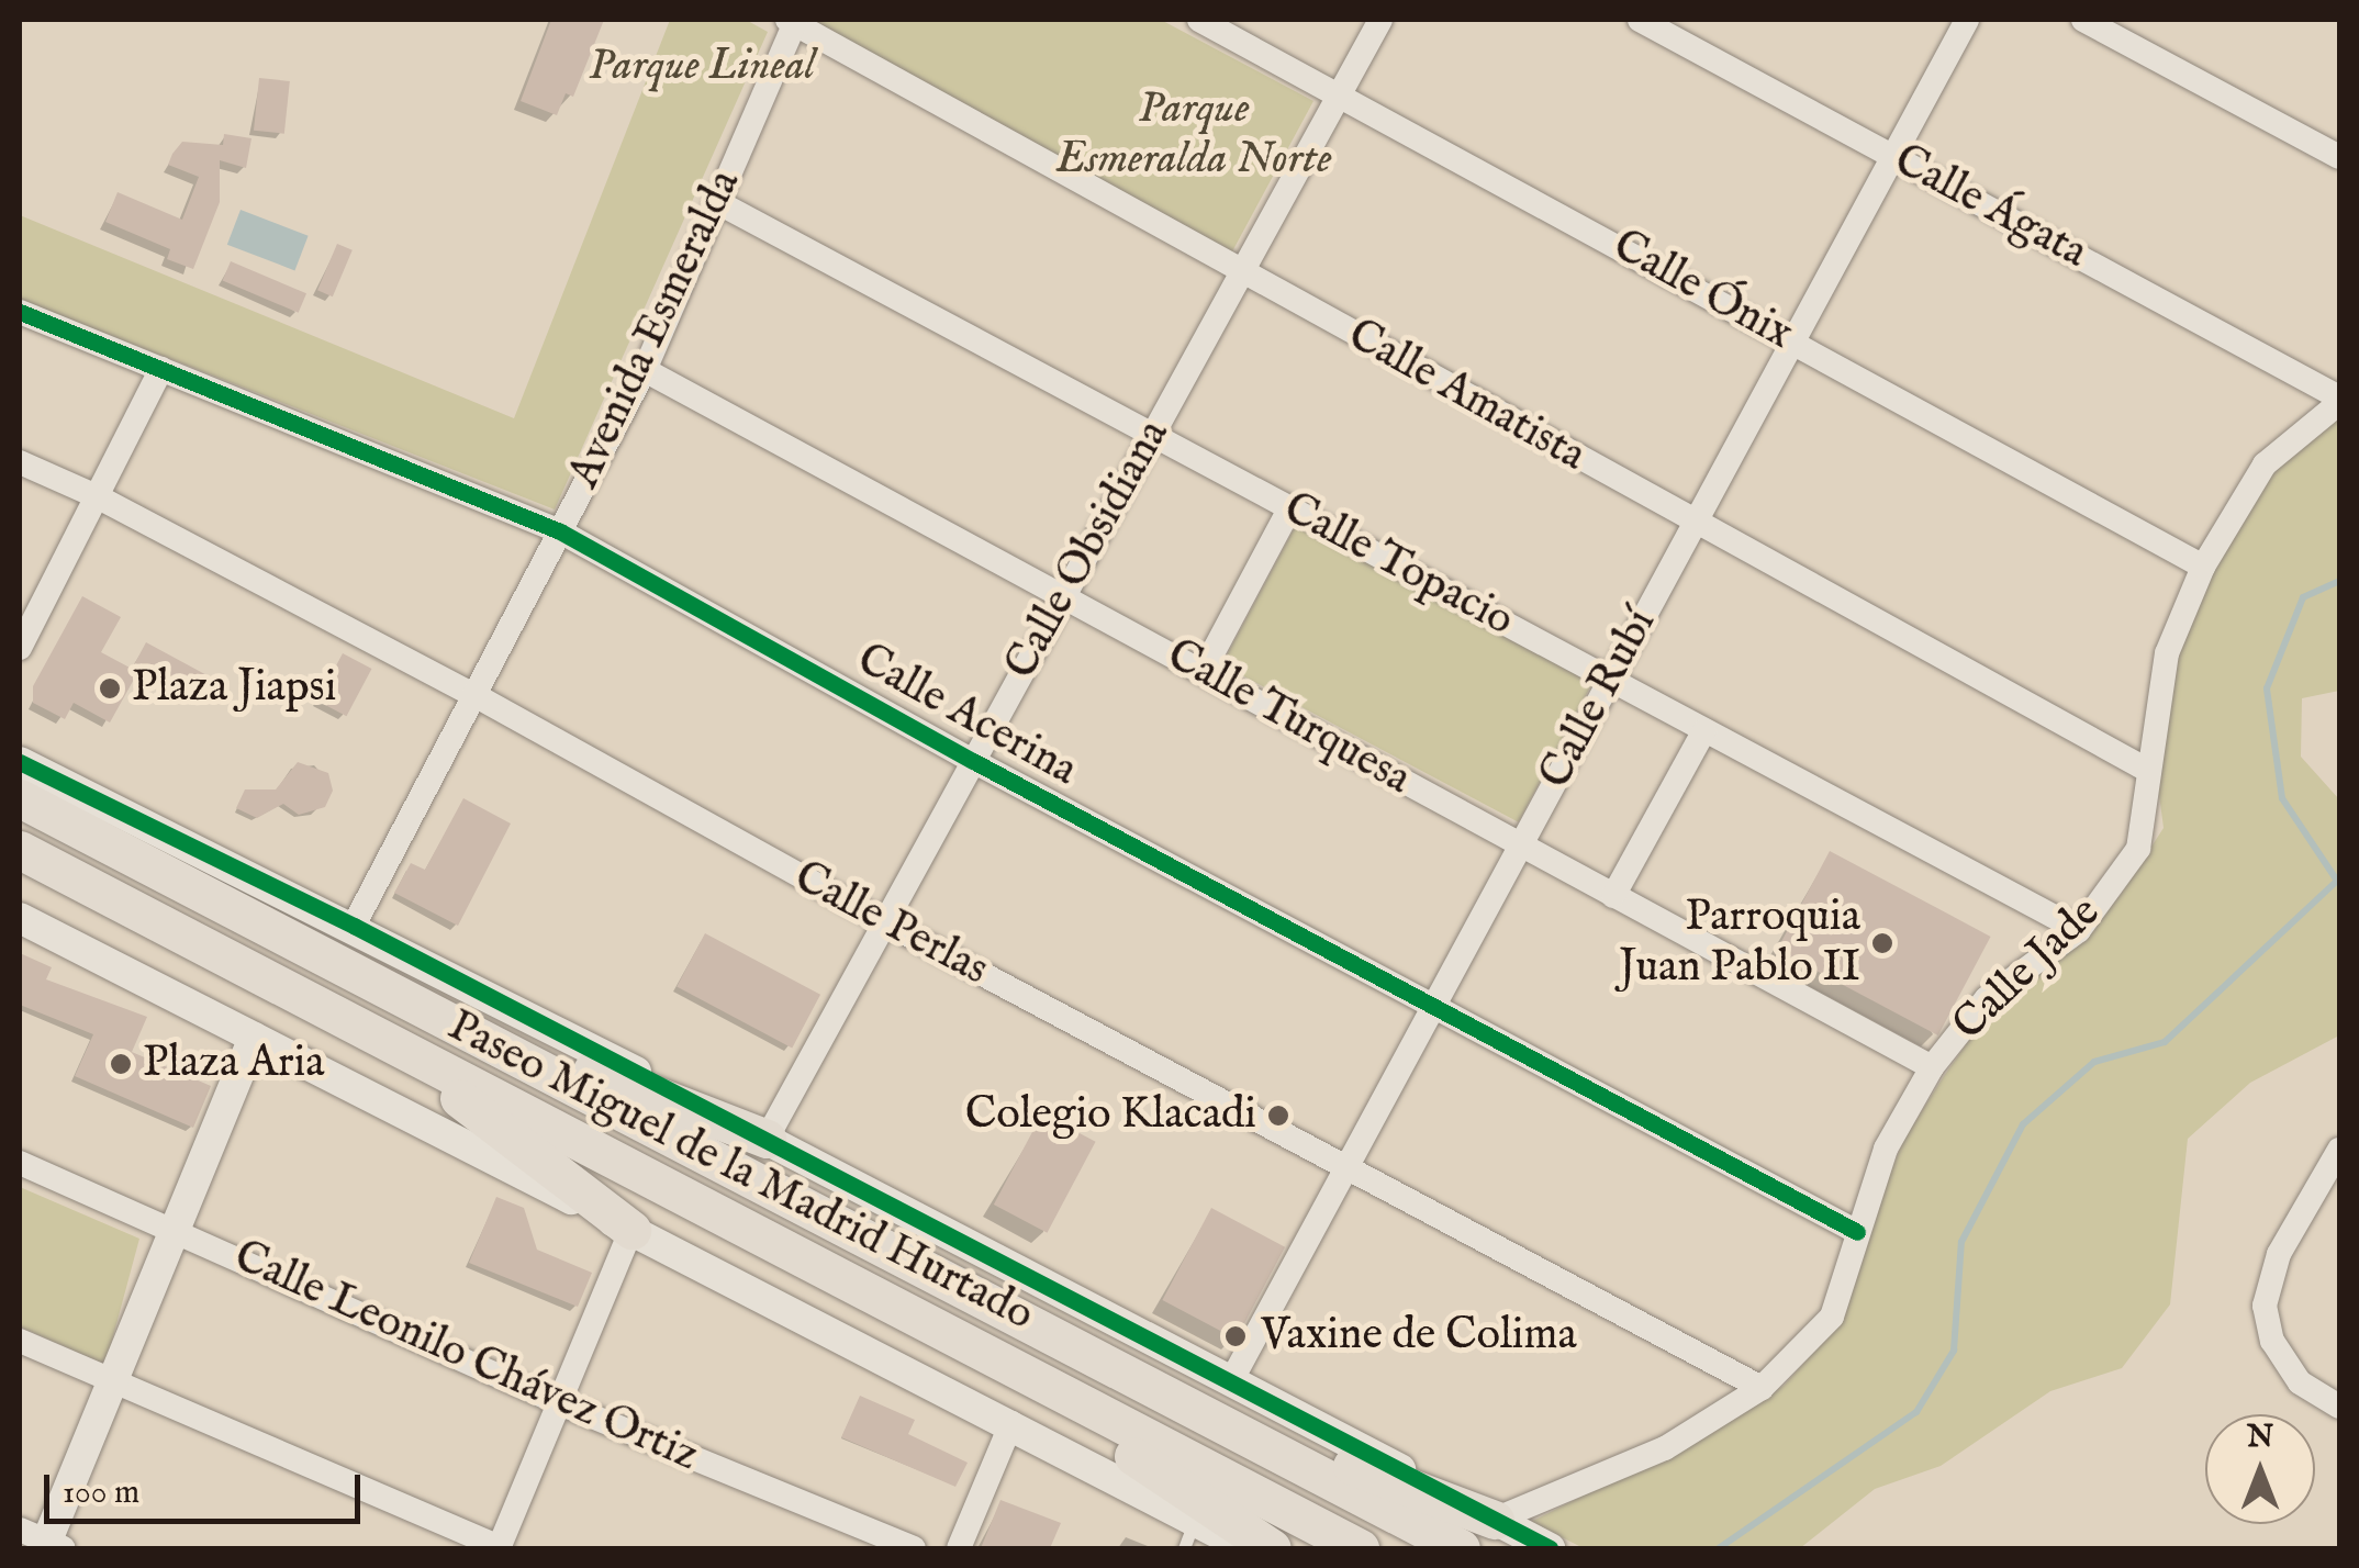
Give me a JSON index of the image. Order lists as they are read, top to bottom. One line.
{"streets":{"highway":["Paseo Miguel de la Madrid Hurtado"],"street":["Calle Ágata","Calle Ónix","Avenida Esmeralda","Calle Amatista","Calle Obsidiana","Calle Topacio","Calle Rubí","Calle Acerina","Calle Turquesa","Calle Perlas","Calle Jade","Calle Leonilo Chávez Ortiz"]},"crossings":[["Calle Ágata","Calle Rubí"],["Calle Ágata","Calle Jade"],["Calle Ónix","Calle Obsidiana"],["Calle Ónix","Calle Rubí"],["Calle Ónix","Calle Jade"],["Avenida Esmeralda","Calle Amatista"],["Avenida Esmeralda","Calle Topacio"],["Avenida Esmeralda","Calle Acerina"],["Avenida Esmeralda","Calle Turquesa"],["Avenida Esmeralda","Calle Perlas"],["Calle Amatista","Calle Obsidiana"],["Calle Amatista","Calle Rubí"],["Calle Amatista","Calle Jade"],["Calle Obsidiana","Calle Topacio"],["Calle Obsidiana","Calle Acerina"],["Calle Obsidiana","Calle Turquesa"],["Calle Obsidiana","Calle Perlas"],["Calle Topacio","Calle Rubí"],["Calle Topacio","Calle Jade"],["Calle Rubí","Calle Acerina"],["Calle Rubí","Calle Turquesa"],["Calle Rubí","Calle Perlas"],["Calle Acerina","Calle Jade"],["Calle Turquesa","Calle Jade"],["Calle Perlas","Calle Jade"]],"parks":["Parque Lineal","Parque Esmeralda Norte"],"places":["Plaza Jiapsi","Parroquia Juan Pablo II","Plaza Aria","Colegio Klacadi","Vaxine de Colima"],"scale_bar":"100 m","north":"top"}
